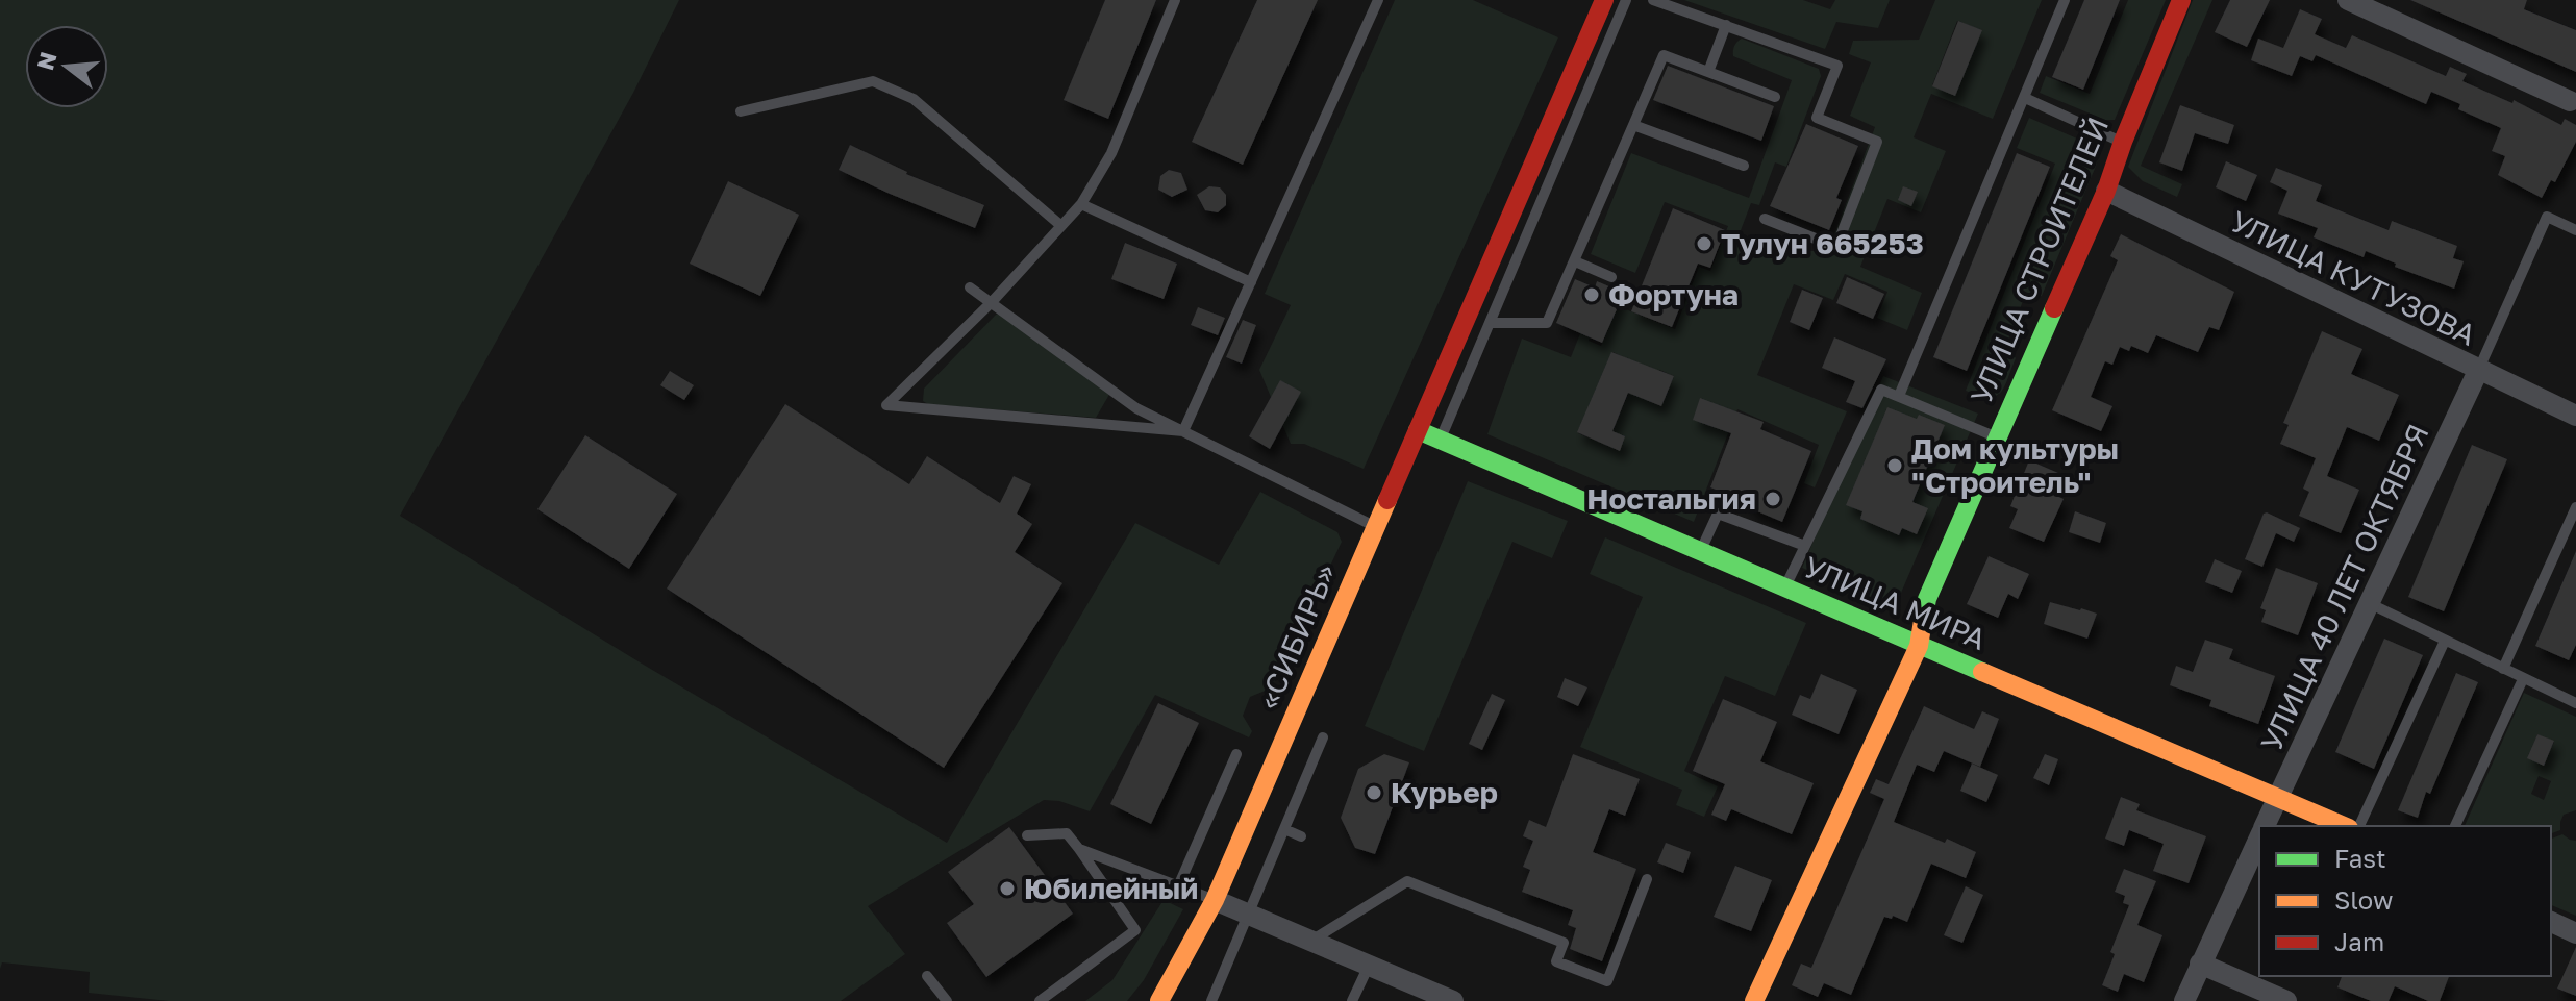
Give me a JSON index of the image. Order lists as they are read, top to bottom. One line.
{"streets":{"main road":["УЛИЦА СТРОИТЕЛЕЙ","УЛИЦА МИРА","«СИБИРЬ»"],"street":["УЛИЦА КУТУЗОВА","УЛИЦА 40 ЛЕТ ОКТЯБРЯ"]},"crossings":[["УЛИЦА СТРОИТЕЛЕЙ","УЛИЦА КУТУЗОВА"],["УЛИЦА СТРОИТЕЛЕЙ","УЛИЦА МИРА"],["УЛИЦА КУТУЗОВА","УЛИЦА 40 ЛЕТ ОКТЯБРЯ"],["УЛИЦА 40 ЛЕТ ОКТЯБРЯ","УЛИЦА МИРА"],["УЛИЦА МИРА","«СИБИРЬ»"]],"places":["Тулун 665253","Фортуна","Дом культуры \"Строитель\"","Ностальгия","Курьер","Юбилейный"],"legend":["Fast","Slow","Jam"],"north":"left"}
